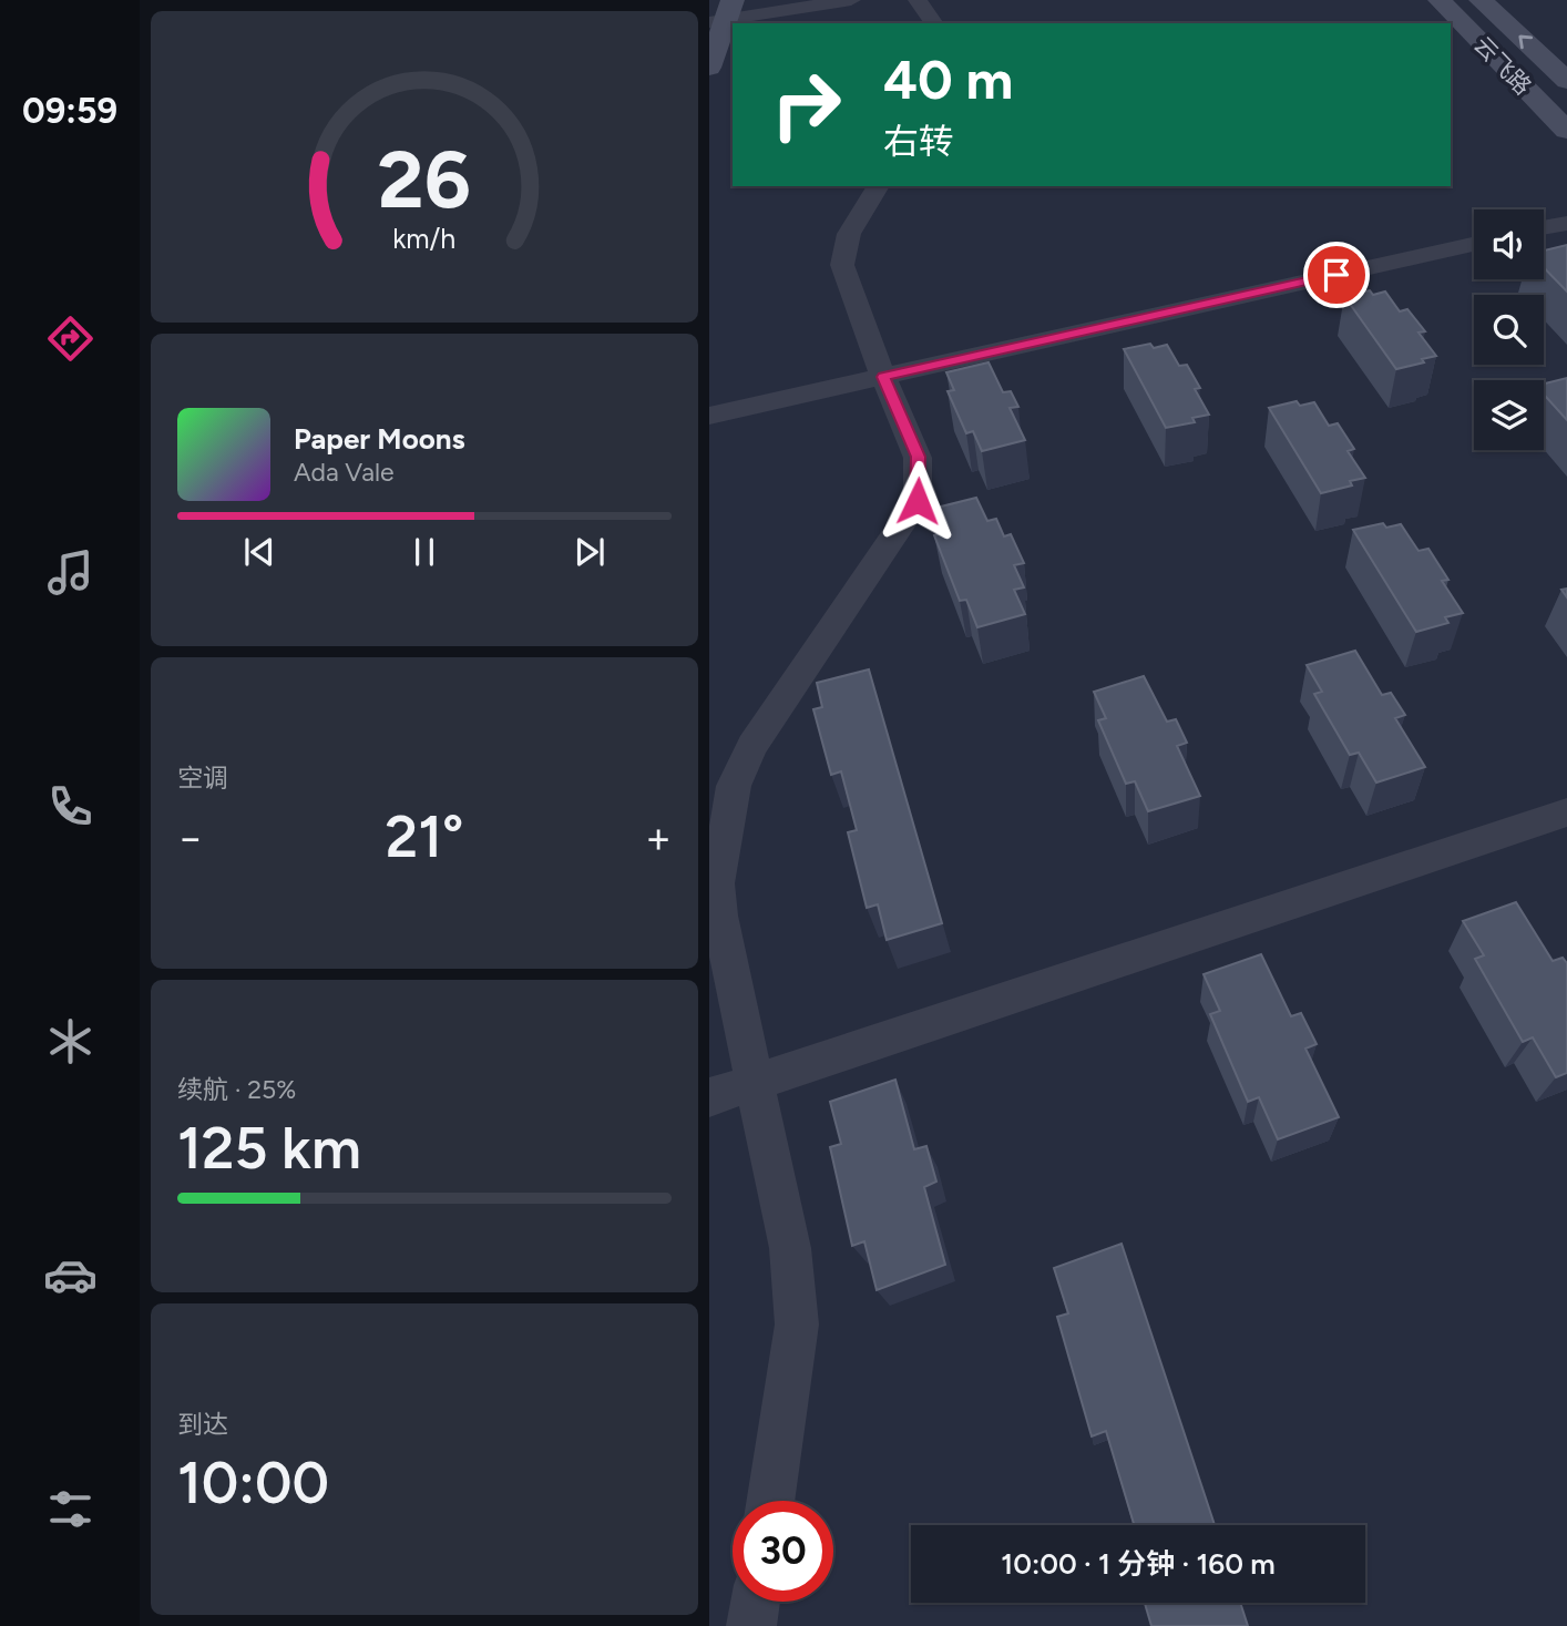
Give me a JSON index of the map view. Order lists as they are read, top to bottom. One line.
{"streets":{"main road":["云飞路"]},"page":{"tabs":"09:59","turn":["40 m","右转"],"song":["Paper Moons","Ada Vale"],"tile":["空调",["续航 · 25%","125 km"],["到达","10:00"]],"heat":["−","21°","+"],"limit":"30","trip":"10:00 · 1 分钟 · 160 m","gauge":["26","km/h"]}}
